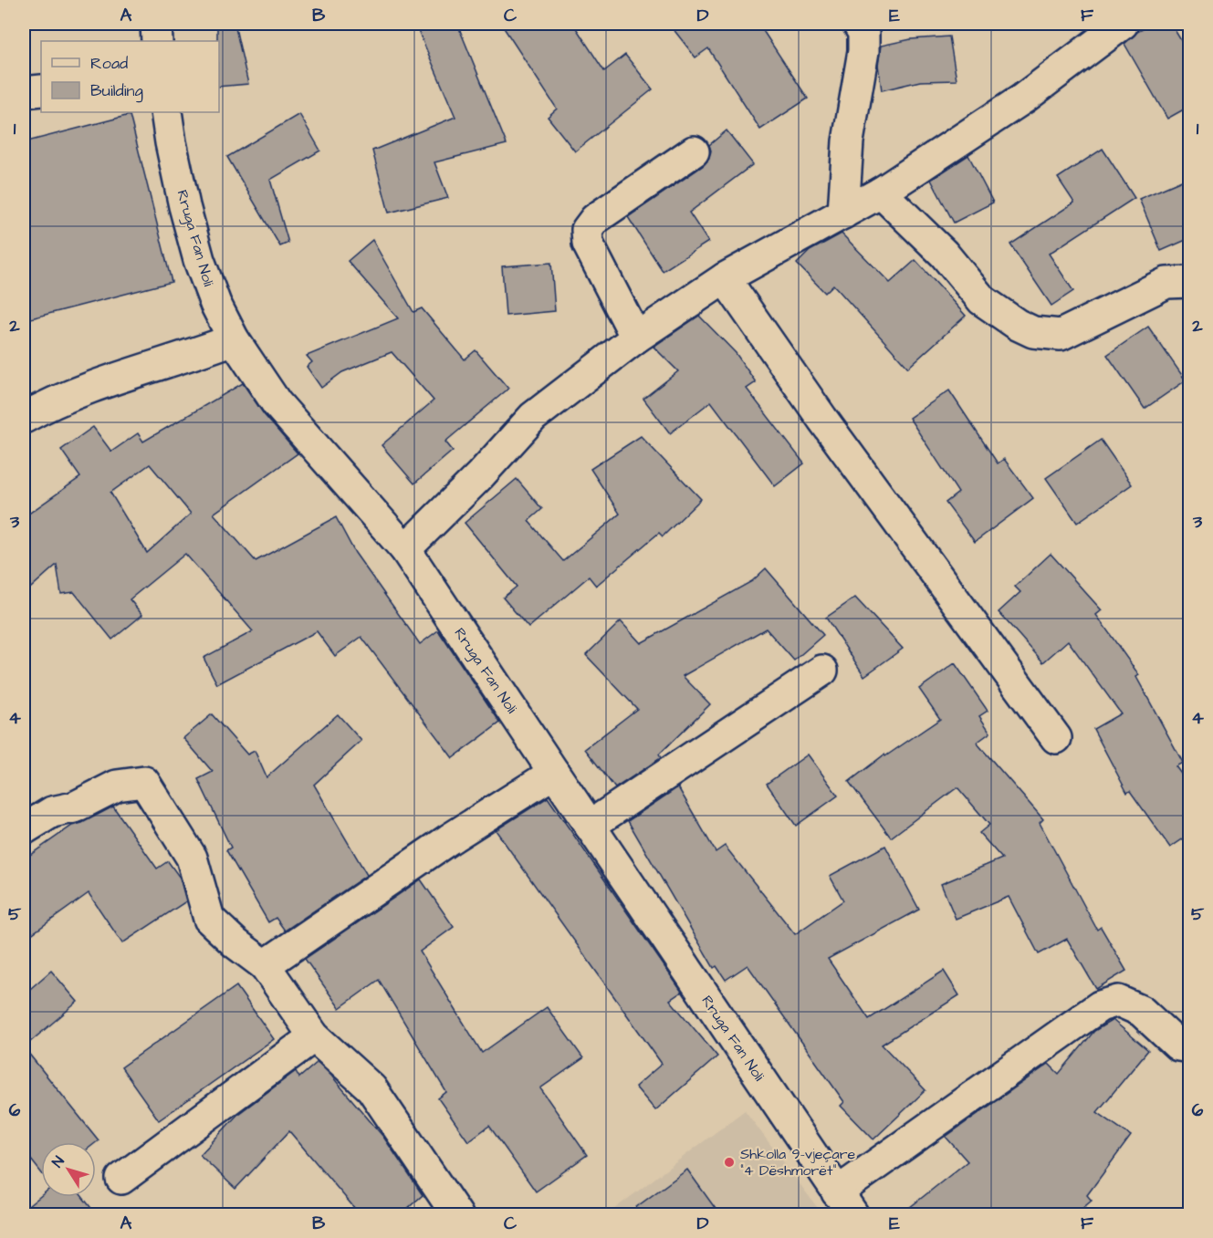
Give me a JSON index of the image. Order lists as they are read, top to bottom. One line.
{"streets":{"street":["Rruga Fan Noli"]},"places":["Shkolla 9-vjeçare \"4 Dëshmorët\""],"legend":["Road","Building"],"north":"top left","grid":{"columns":["A","B","C","D","E","F"],"rows":["1","2","3","4","5","6"]}}
